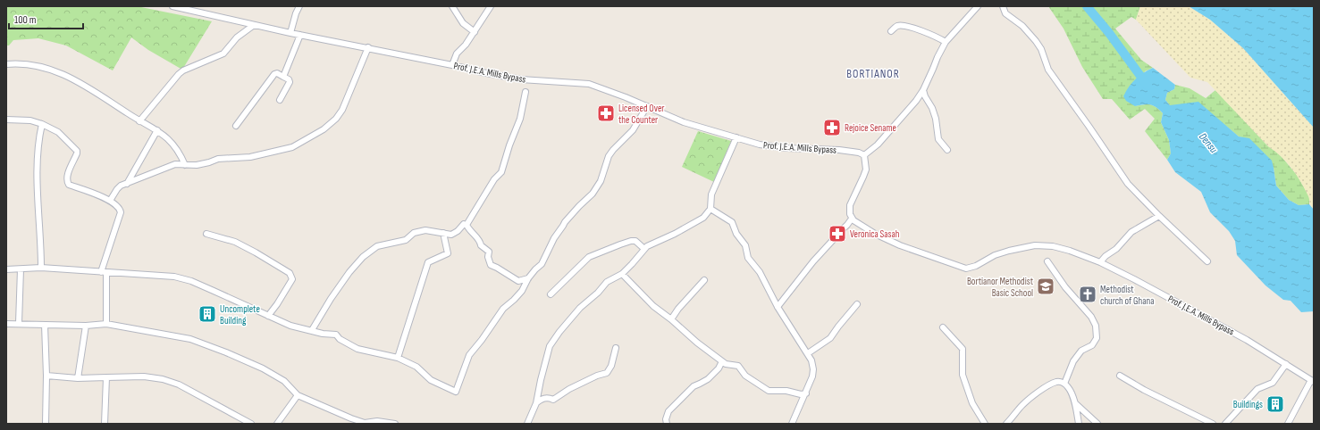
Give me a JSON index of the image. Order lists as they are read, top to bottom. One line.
{"streets":{"street":["Prof. J.E.A. Mills Bypass"]},"districts":["BORTIANOR"],"water":["Densu"],"places":{"pharmacy":["Licensed Over the Counter","Rejoice Sename","Veronica Sasah"],"school or university":["Bortianor Methodist Basic School"],"church":["Methodist church of Ghana"],"building":["Uncomplete Building","Buildings"]},"scale_bar":"100 m"}
